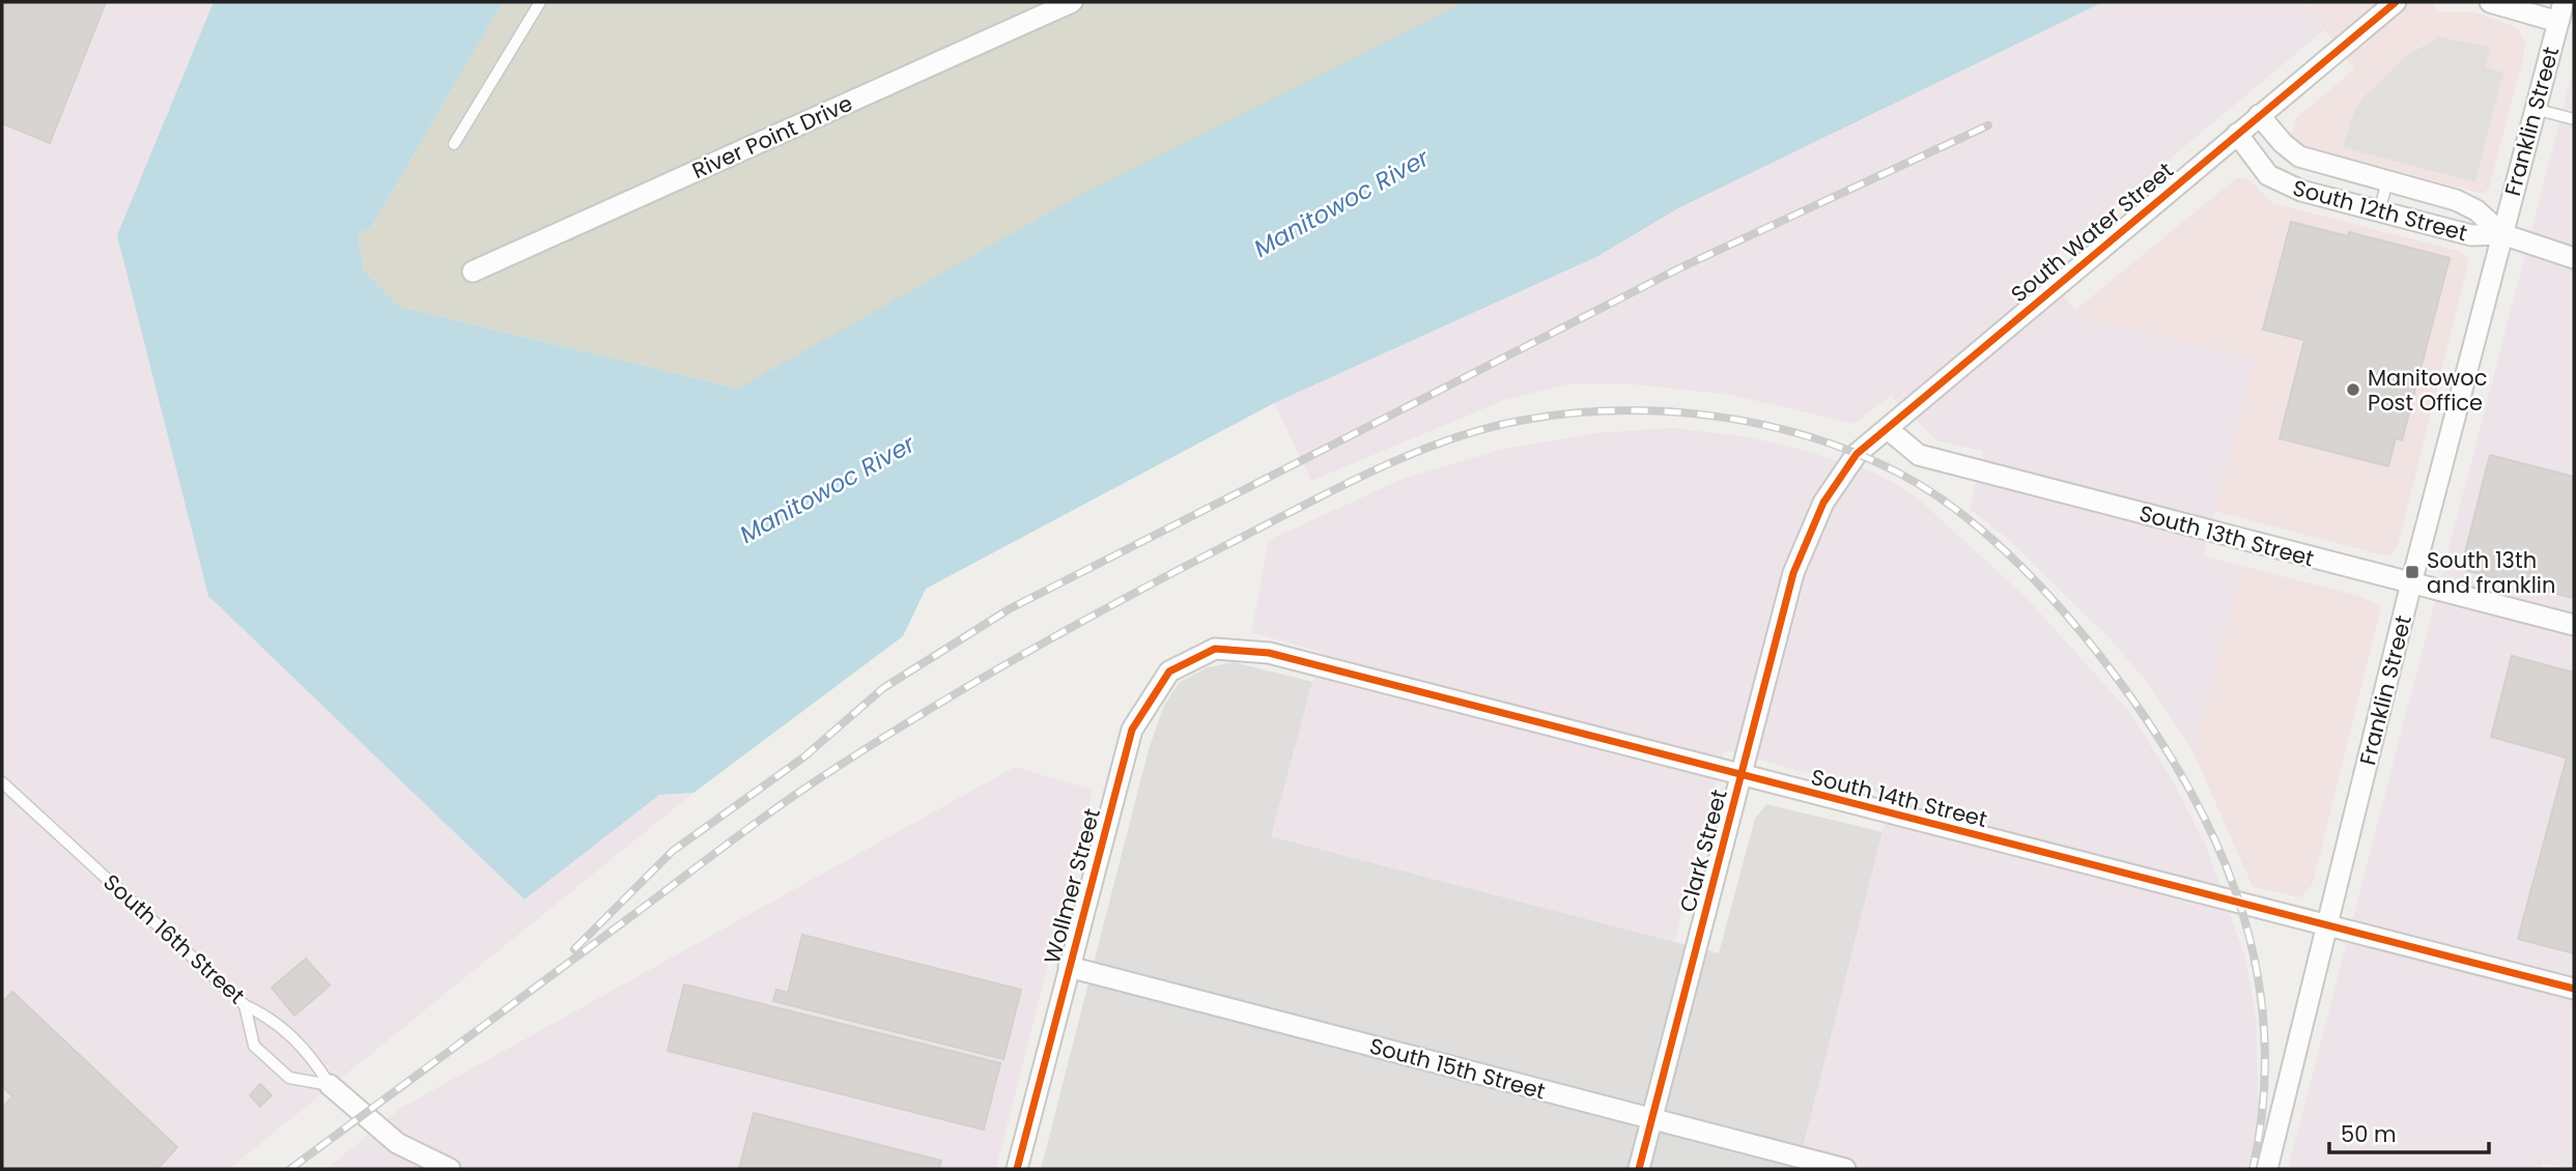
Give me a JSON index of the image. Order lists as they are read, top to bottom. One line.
{"streets":{"street":["Franklin Street","River Point Drive","South 12th Street","South Water Street","South 13th Street","South 14th Street","Clark Street","Wollmer Street","South 16th Street","South 15th Street"]},"crossings":[["Franklin Street","South 12th Street"],["Franklin Street","South 13th Street"],["Franklin Street","South 14th Street"],["South 12th Street","South Water Street"],["South Water Street","South 13th Street"],["South Water Street","Clark Street"],["South 14th Street","Clark Street"],["South 14th Street","Wollmer Street"],["Clark Street","South 15th Street"],["Wollmer Street","South 15th Street"]],"water":["Manitowoc River"],"places":{"other":["Manitowoc Post Office"],"transit":["South 13th and franklin"]},"scale_bar":"50 m"}
